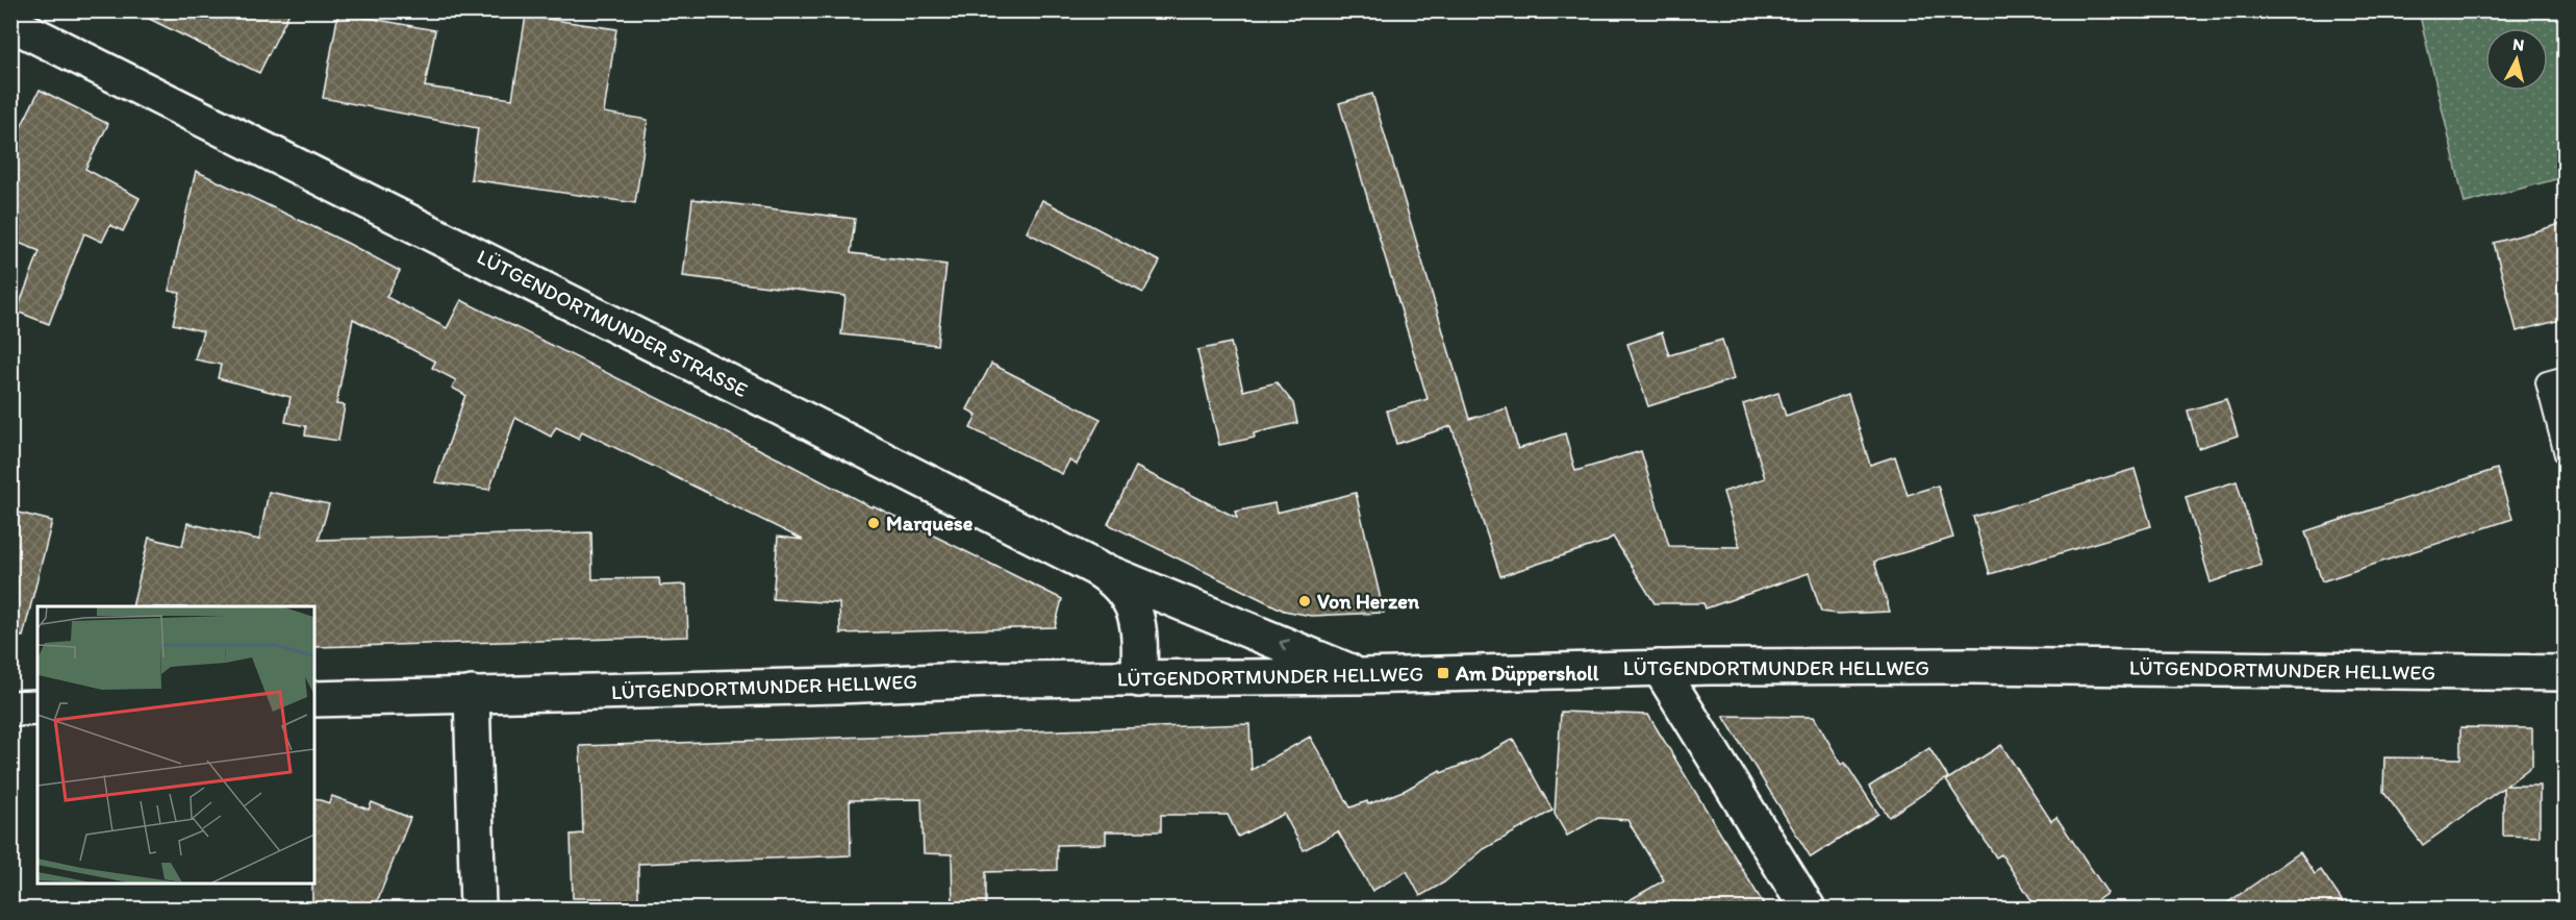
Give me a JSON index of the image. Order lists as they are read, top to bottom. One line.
{"streets":{"main road":["LÜTGENDORTMUNDER STRASSE","LÜTGENDORTMUNDER HELLWEG"]},"crossings":[["LÜTGENDORTMUNDER STRASSE","LÜTGENDORTMUNDER HELLWEG"]],"places":{"other":["Marquese","Von Herzen"],"transit":["Am Düppersholl"]},"north":"top"}
